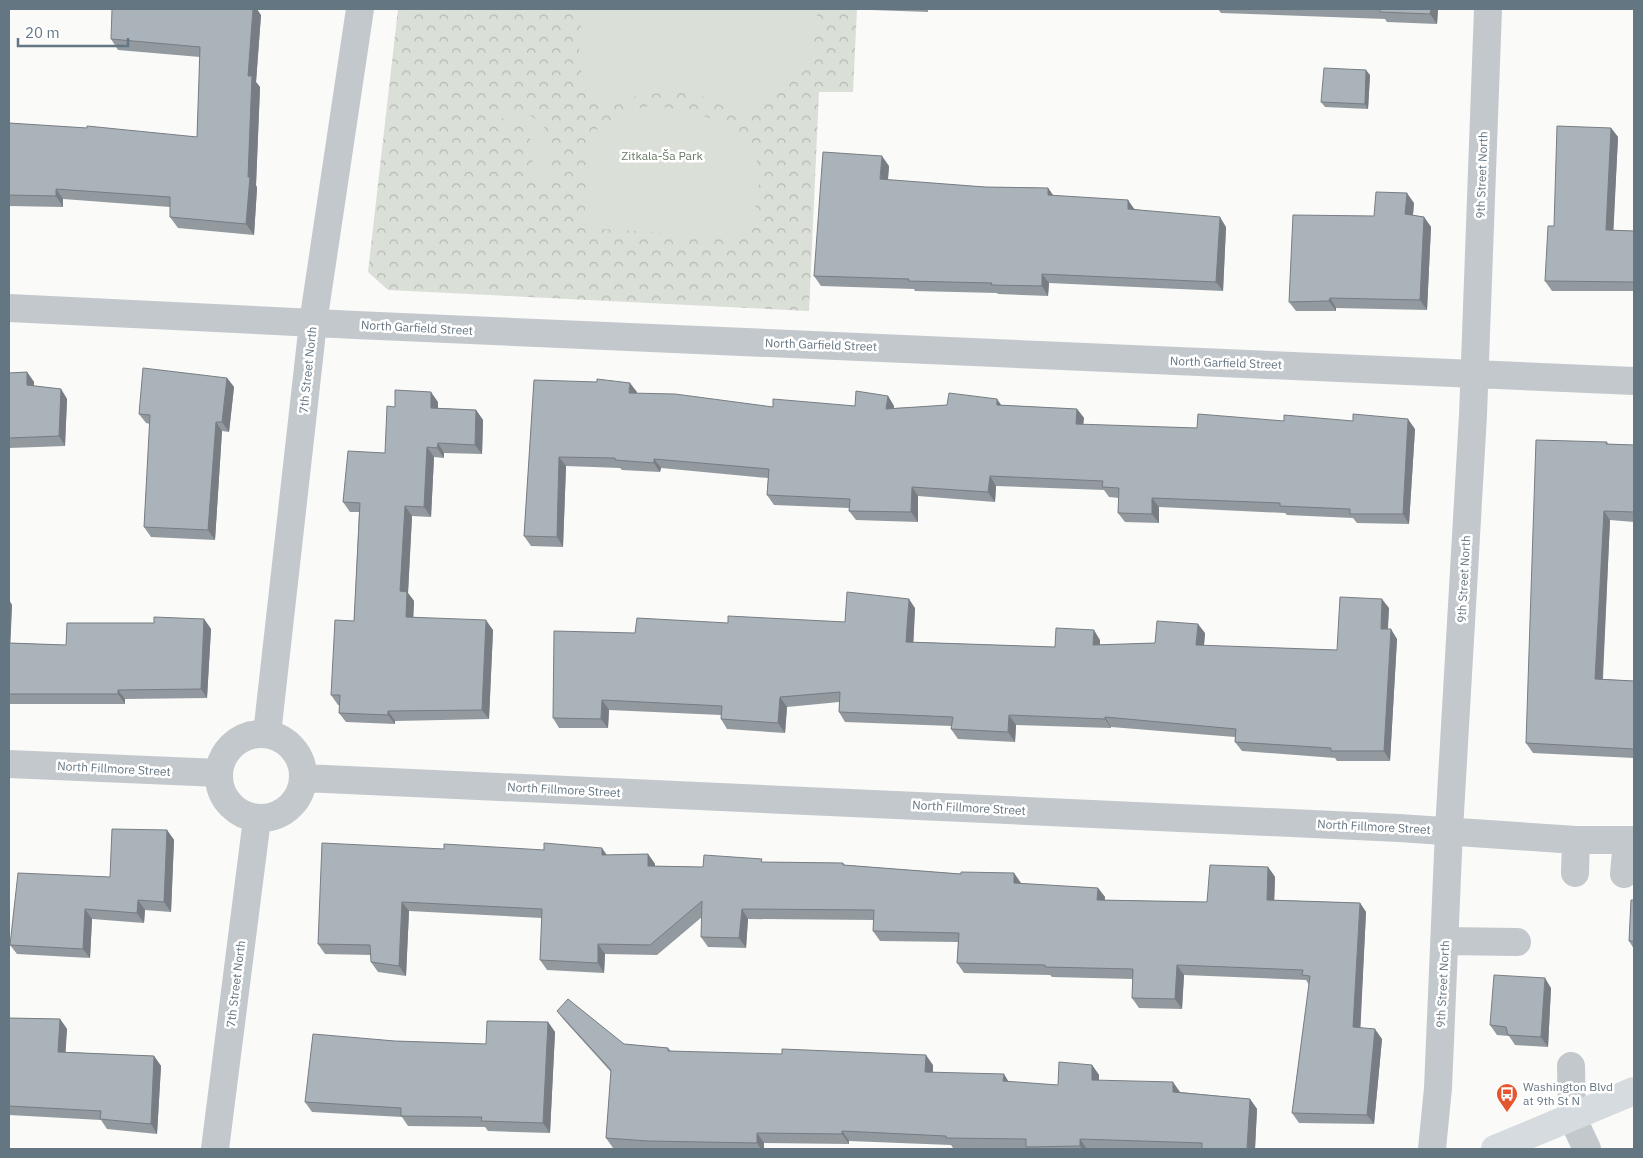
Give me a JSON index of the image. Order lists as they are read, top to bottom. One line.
{"streets":{"street":["9th Street North","North Garfield Street","7th Street North","North Fillmore Street"]},"crossings":[["9th Street North","North Garfield Street"],["9th Street North","North Fillmore Street"],["North Garfield Street","7th Street North"],["7th Street North","North Fillmore Street"]],"parks":["Zitkala-Ša Park"],"places":{"bus stop":["Washington Blvd at 9th St N"]},"scale_bar":"20 m"}
